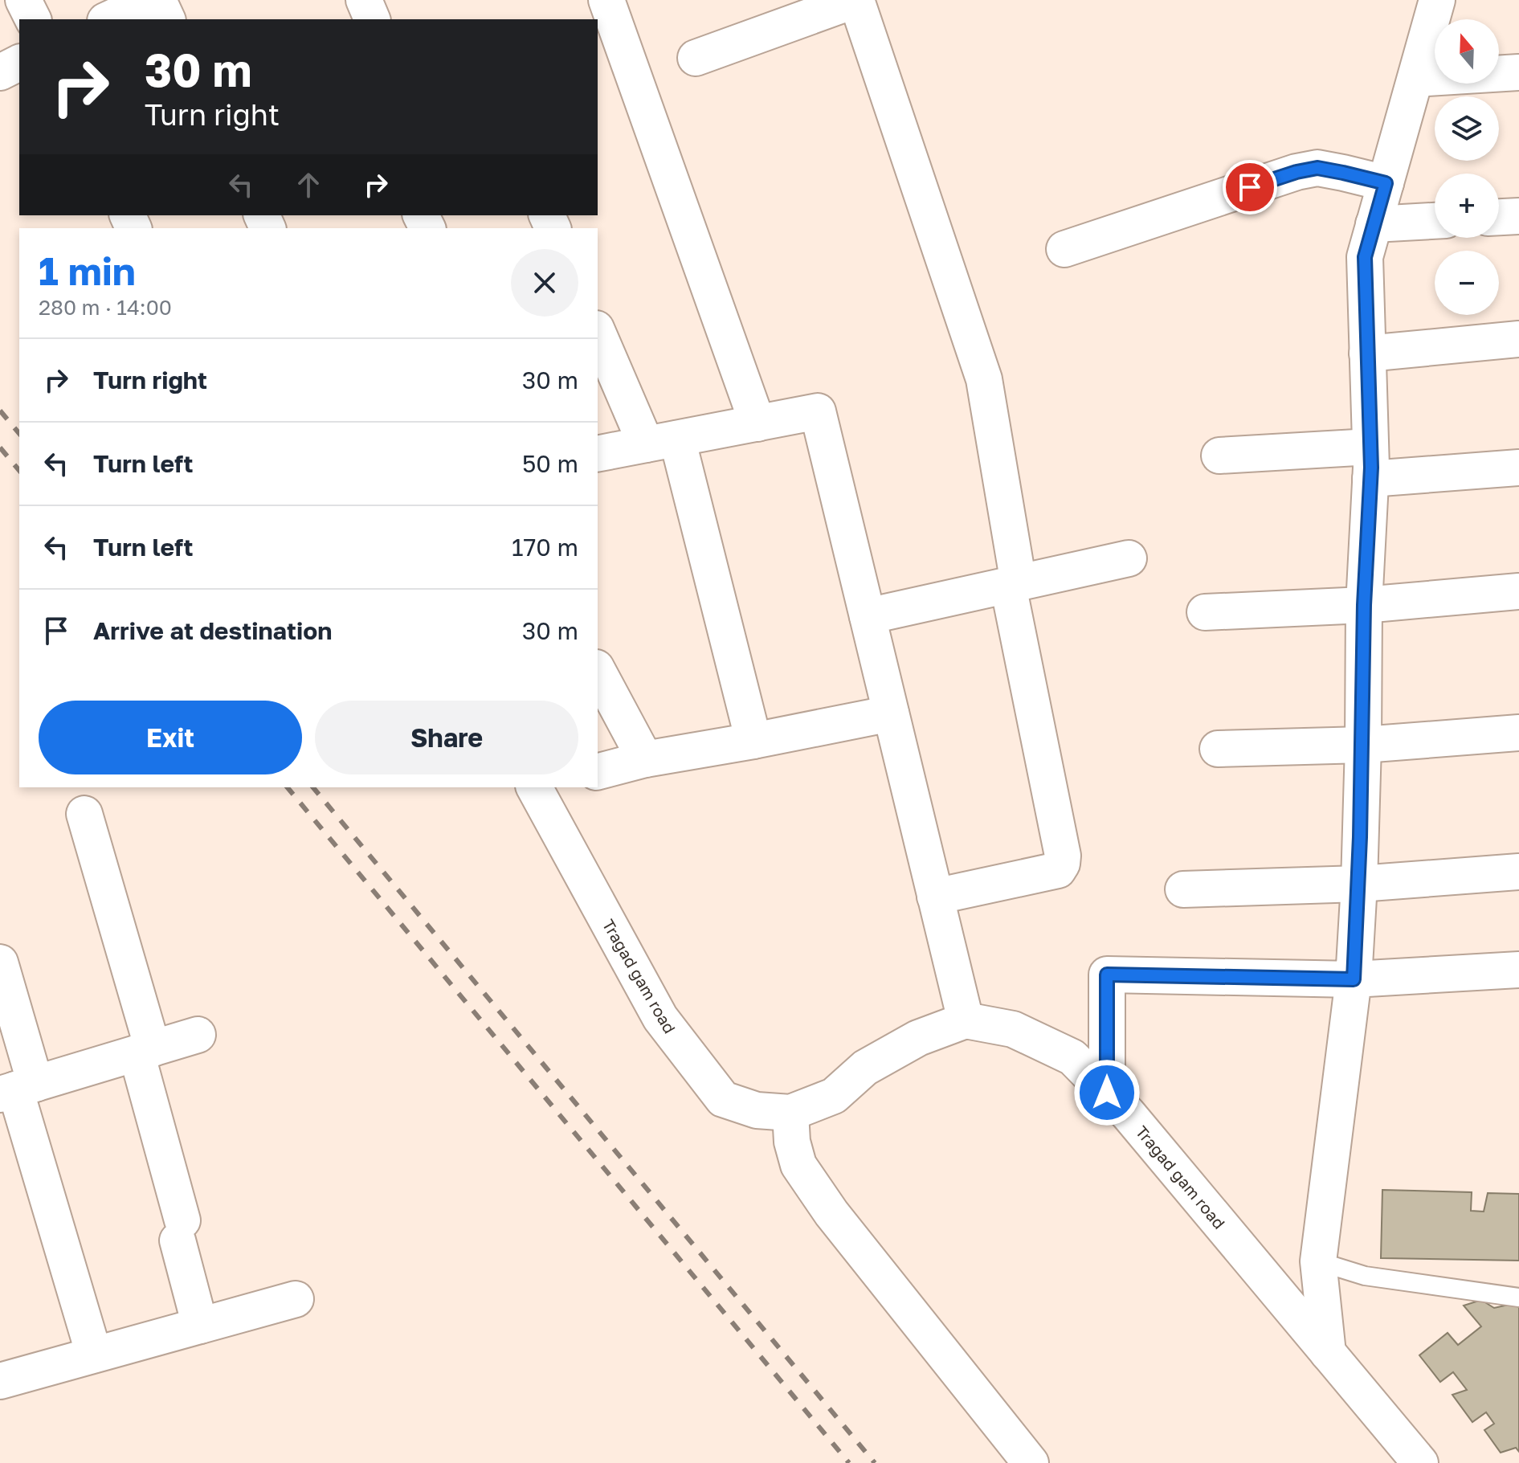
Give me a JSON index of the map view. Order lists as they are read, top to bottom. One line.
{"streets":{"street":["Tragad gam road"]},"north":"top","page":{"map_buttons":["+","−"],"turn":["30 m","Turn right"],"heading":["1 min","280 m · 14:00"],"list":[{"name":"Turn right","value":"30 m"},{"name":"Turn left","value":"50 m"},{"name":"Turn left","value":"170 m"},{"name":"Arrive at destination","value":"30 m"}],"buttons":["Exit","Share"]}}
